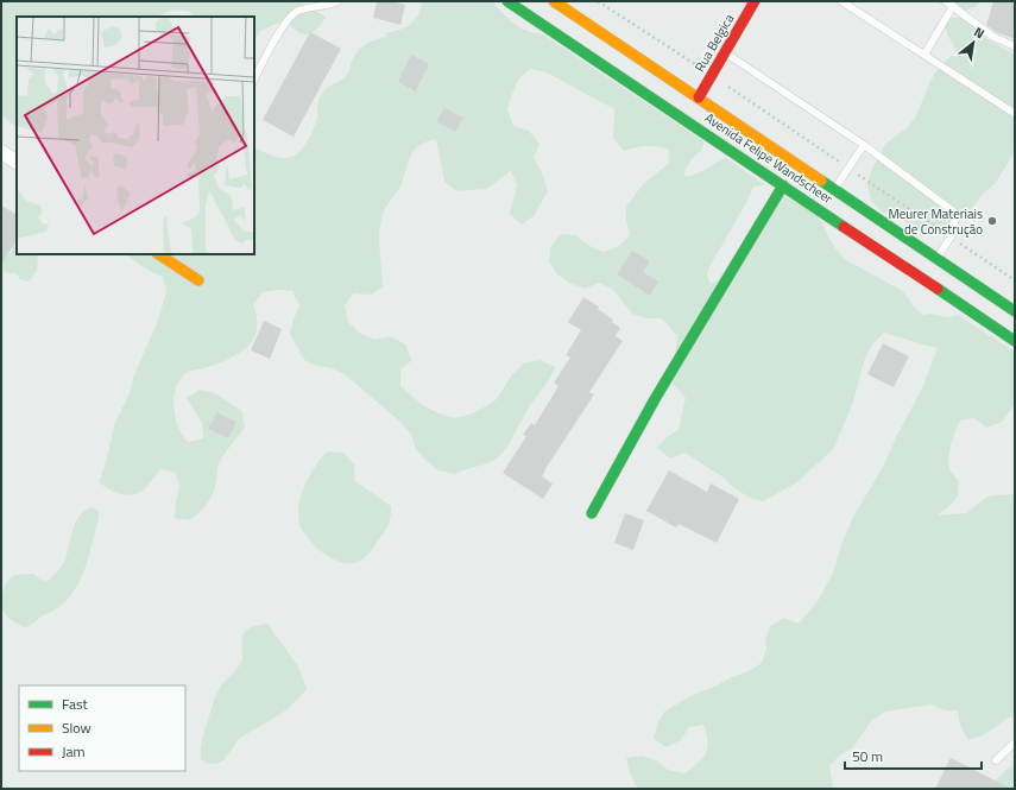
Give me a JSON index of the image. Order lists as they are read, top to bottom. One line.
{"streets":{"main road":["Rua Belgica","Avenida Felipe Wandscheer"]},"crossings":[["Rua Belgica","Avenida Felipe Wandscheer"]],"places":["Meurer Materiais de Construção"],"legend":["Fast","Slow","Jam"],"scale_bar":"50 m","north":"top right"}
